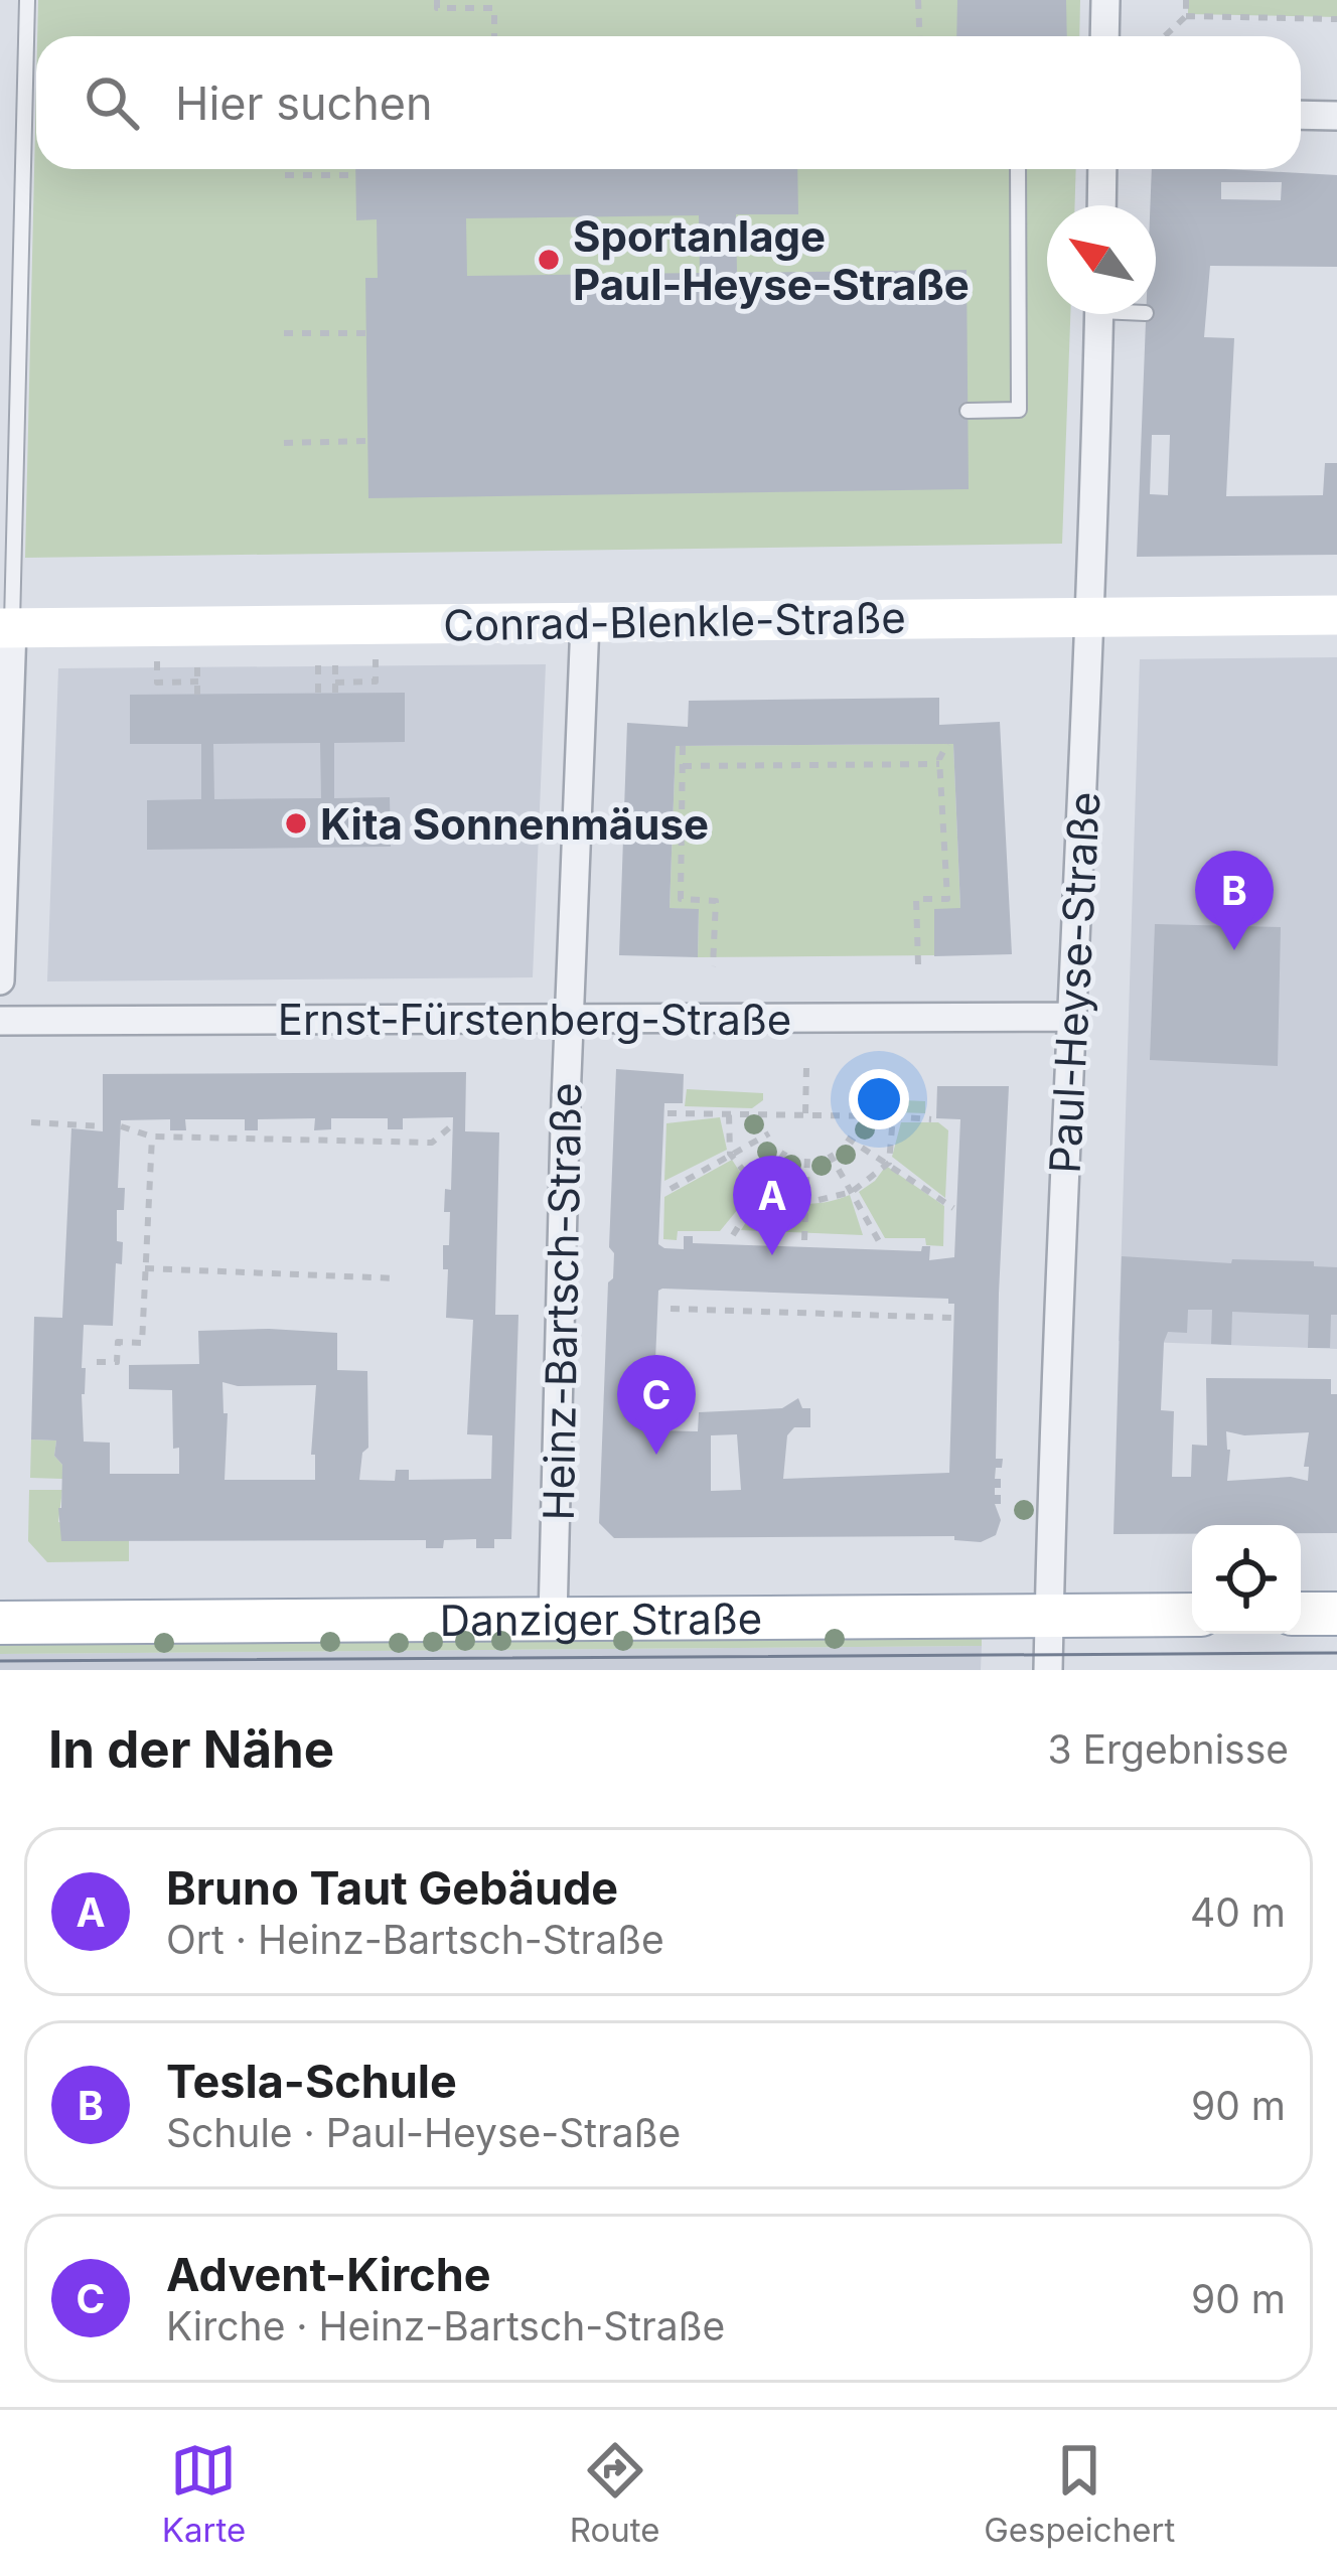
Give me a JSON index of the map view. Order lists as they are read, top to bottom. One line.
{"streets":{"main road":["Danziger Straße"],"street":["Conrad-Blenkle-Straße","Paul-Heyse-Straße","Ernst-Fürstenberg-Straße","Heinz-Bartsch-Straße"]},"crossings":[["Conrad-Blenkle-Straße","Paul-Heyse-Straße"],["Conrad-Blenkle-Straße","Heinz-Bartsch-Straße"],["Paul-Heyse-Straße","Ernst-Fürstenberg-Straße"],["Paul-Heyse-Straße","Danziger Straße"],["Ernst-Fürstenberg-Straße","Heinz-Bartsch-Straße"],["Heinz-Bartsch-Straße","Danziger Straße"]],"places":["Sportanlage Paul-Heyse-Straße","Kita Sonnenmäuse"],"north":"top left","page":{"search":"Hier suchen","pins":["B","A","C"],"heading":["In der Nähe","3 Ergebnisse"],"list":[{"mark":"A","name":"Bruno Taut Gebäude","note":"Ort · Heinz-Bartsch-Straße","value":"40 m"},{"mark":"B","name":"Tesla-Schule","note":"Schule · Paul-Heyse-Straße","value":"90 m"},{"mark":"C","name":"Advent-Kirche","note":"Kirche · Heinz-Bartsch-Straße","value":"90 m"}],"nav":["Karte","Route","Gespeichert"]}}
